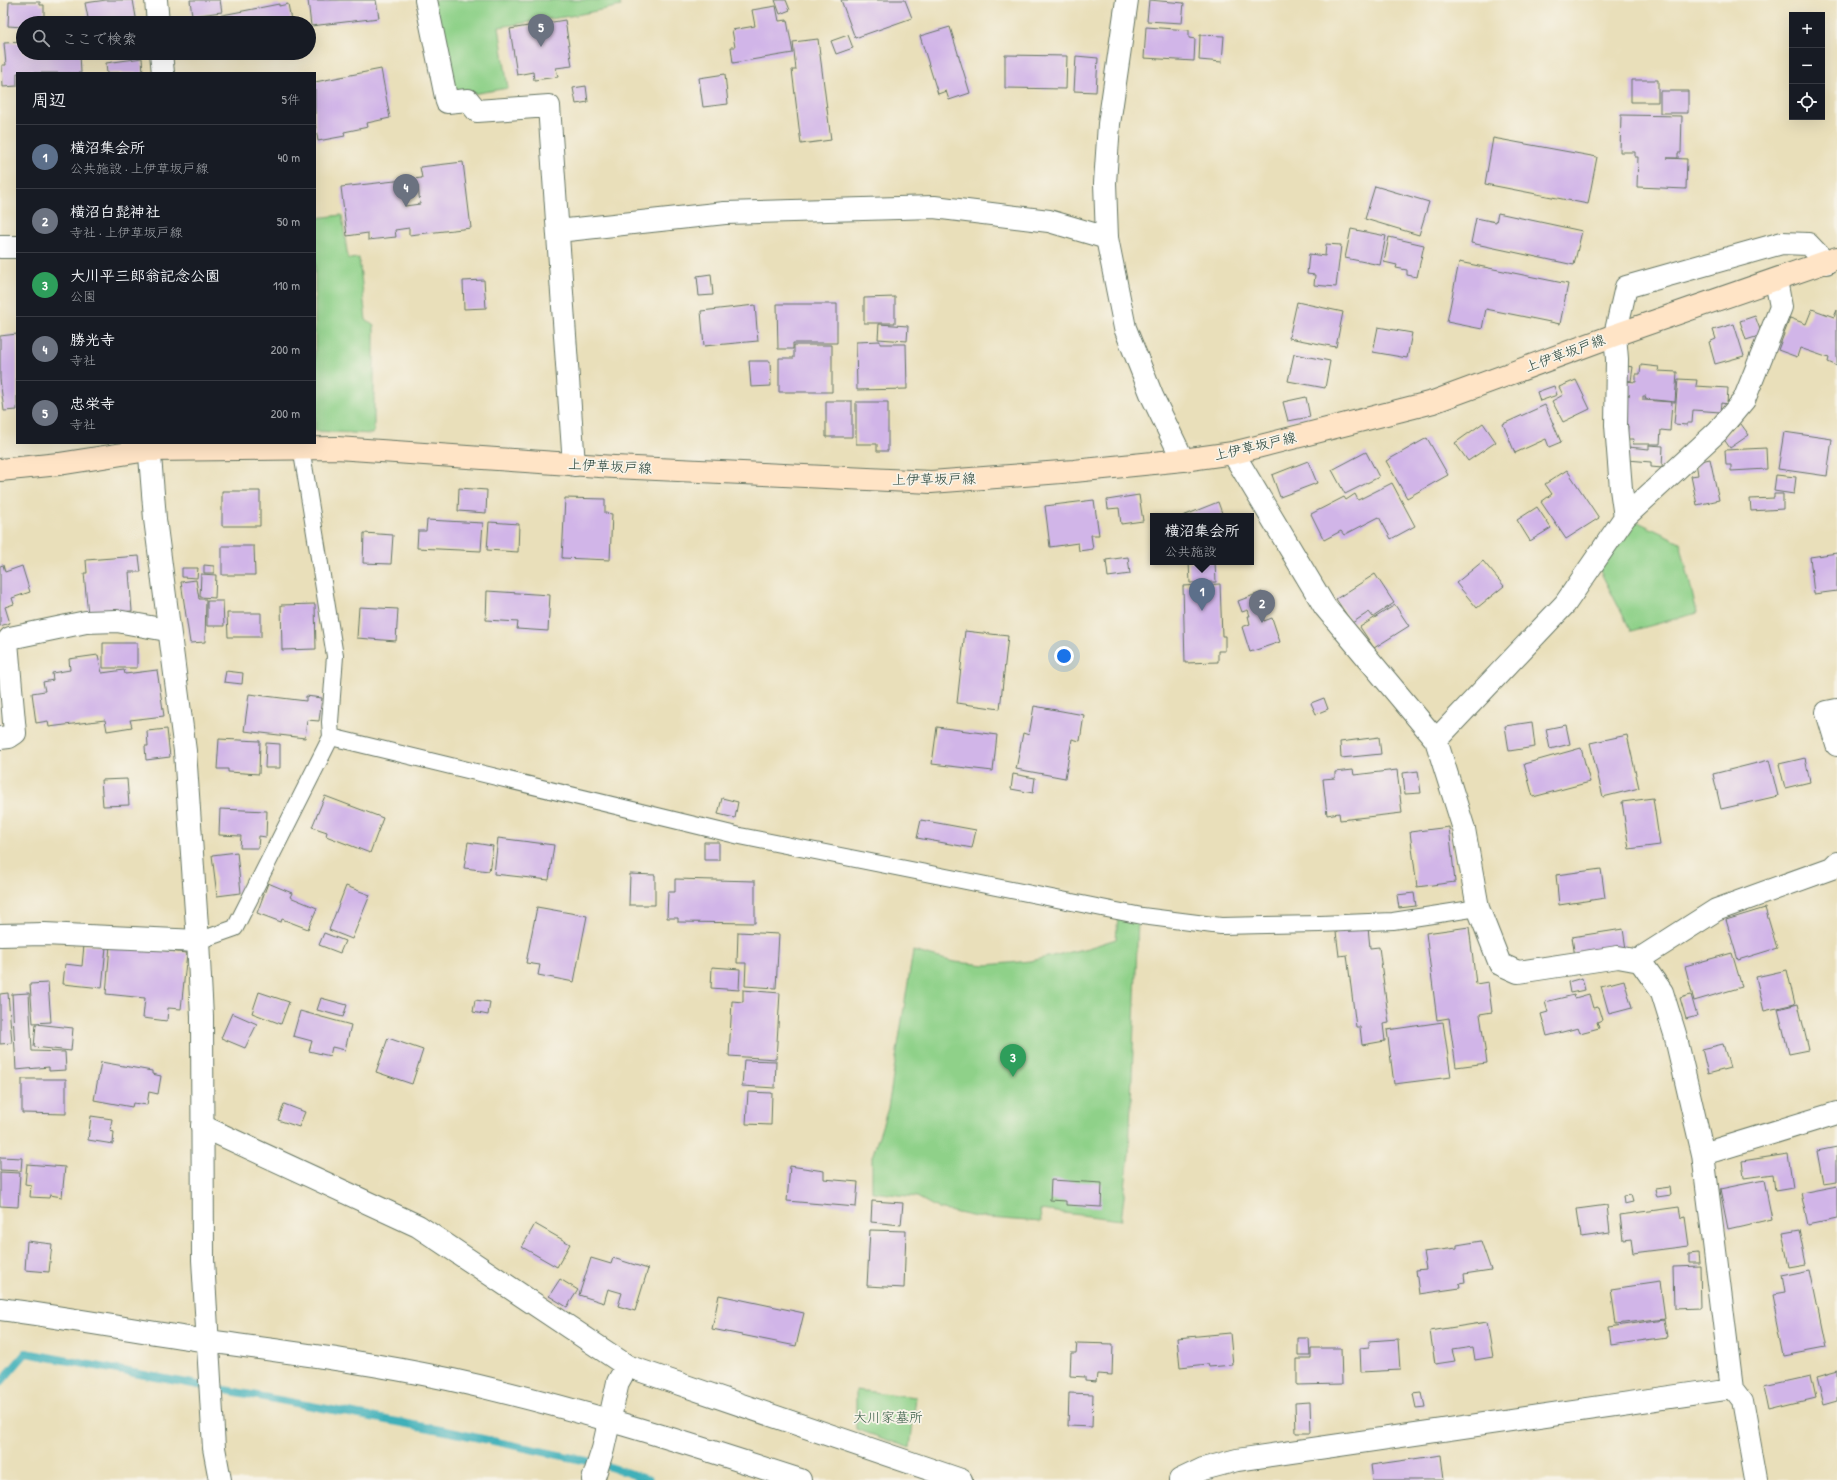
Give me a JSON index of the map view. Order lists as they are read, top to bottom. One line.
{"streets":{"main road":["上伊草坂戸線"]},"parks":["大川家墓所"],"page":{"map_buttons":["+","−"],"pins":["5","4","1","2","3"],"search":"ここで検索","heading":["周辺","5件"],"list":[{"mark":"1","name":"横沼集会所","note":"公共施設 · 上伊草坂戸線","value":"40 m"},{"mark":"2","name":"横沼白髭神社","note":"寺社 · 上伊草坂戸線","value":"50 m"},{"mark":"3","name":"大川平三郎翁記念公園","note":"公園","value":"110 m"},{"mark":"4","name":"勝光寺","note":"寺社","value":"200 m"},{"mark":"5","name":"忠栄寺","note":"寺社","value":"200 m"}],"popup":["横沼集会所","公共施設"]}}
